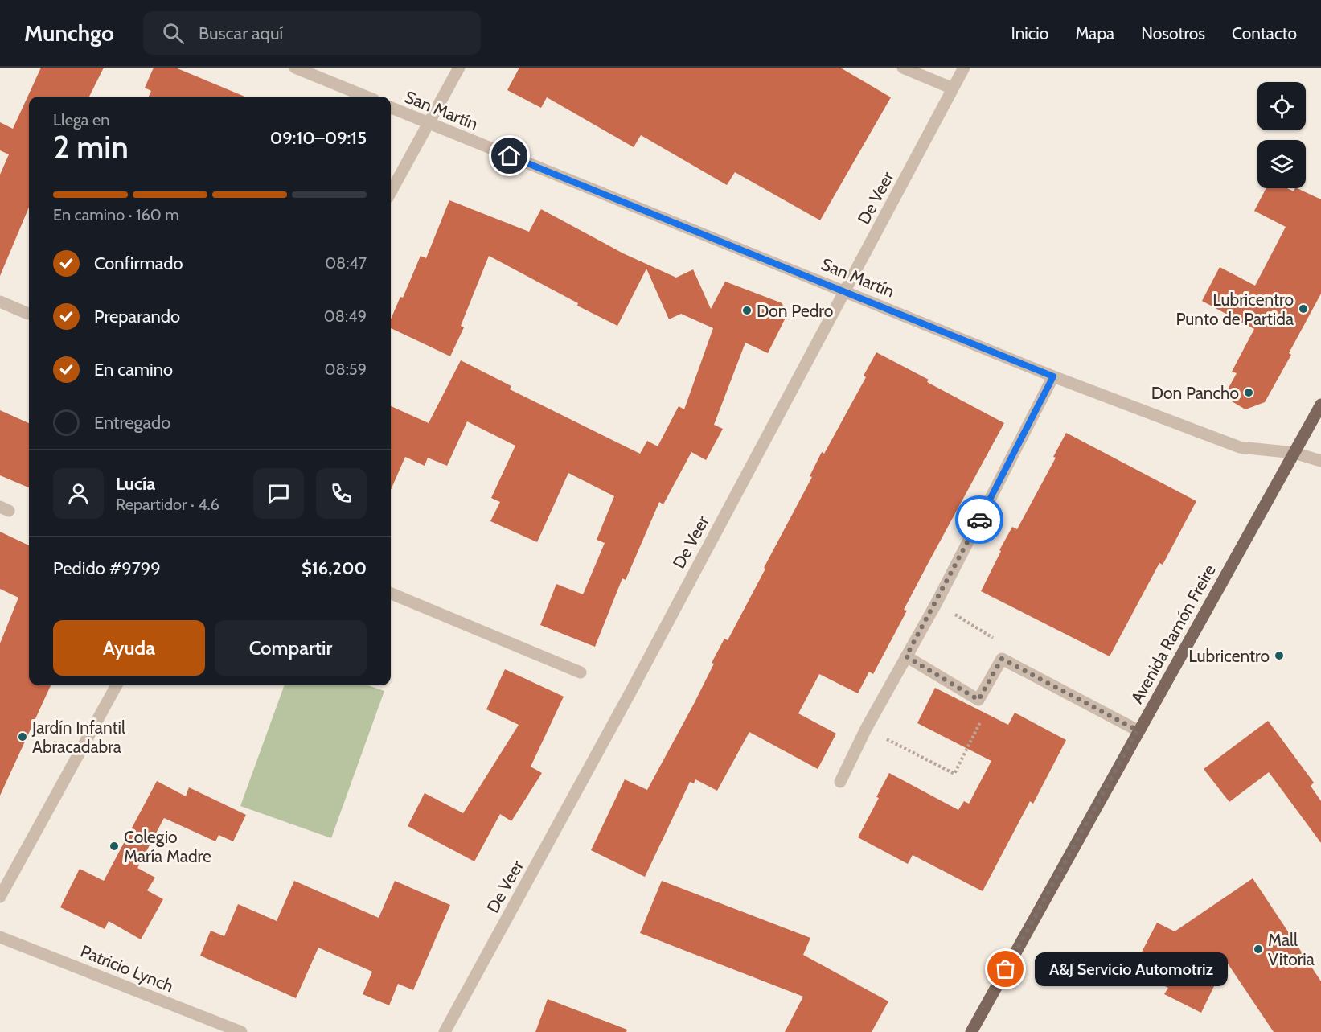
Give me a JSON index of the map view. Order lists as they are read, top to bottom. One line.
{"streets":{"main road":["Avenida Ramón Freire"],"street":["San Martín","De Veer","Patricio Lynch"]},"crossings":[["San Martín","De Veer"],["San Martín","Avenida Ramón Freire"]],"places":["Lubricentro Punto de Partida","Don Pedro","Don Pancho","Lubricentro","Jardín Infantil Abracadabra","Colegio María Madre","Mall Vitoria","A&J Servicio Automotriz"],"page":{"header":"Munchgo","search":"Buscar aquí","nav":["Inicio","Mapa","Nosotros","Contacto"],"heading":["2 min","Llega en","09:10–09:15"],"panel":["Lucía","Repartidor · 4.6","Pedido #9799","$16,200"],"bar":"En camino · 160 m","list":[["Confirmado","08:47"],["Preparando","08:49"],["En camino","08:59"],"Entregado"],"buttons":["Ayuda","Compartir"],"bubble":"A&J Servicio Automotriz"}}
